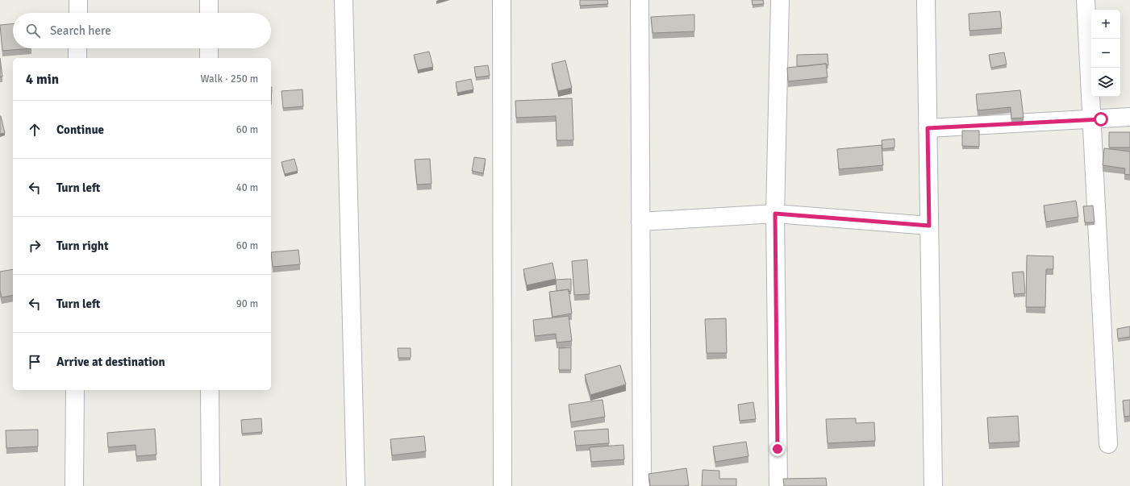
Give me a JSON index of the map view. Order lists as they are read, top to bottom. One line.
{"page":{"map_buttons":["+","−"],"search":"Search here","heading":["4 min","Walk · 250 m"],"list":[["Continue","60 m"],["Turn left","40 m"],["Turn right","60 m"],["Turn left","90 m"],"Arrive at destination"]}}
